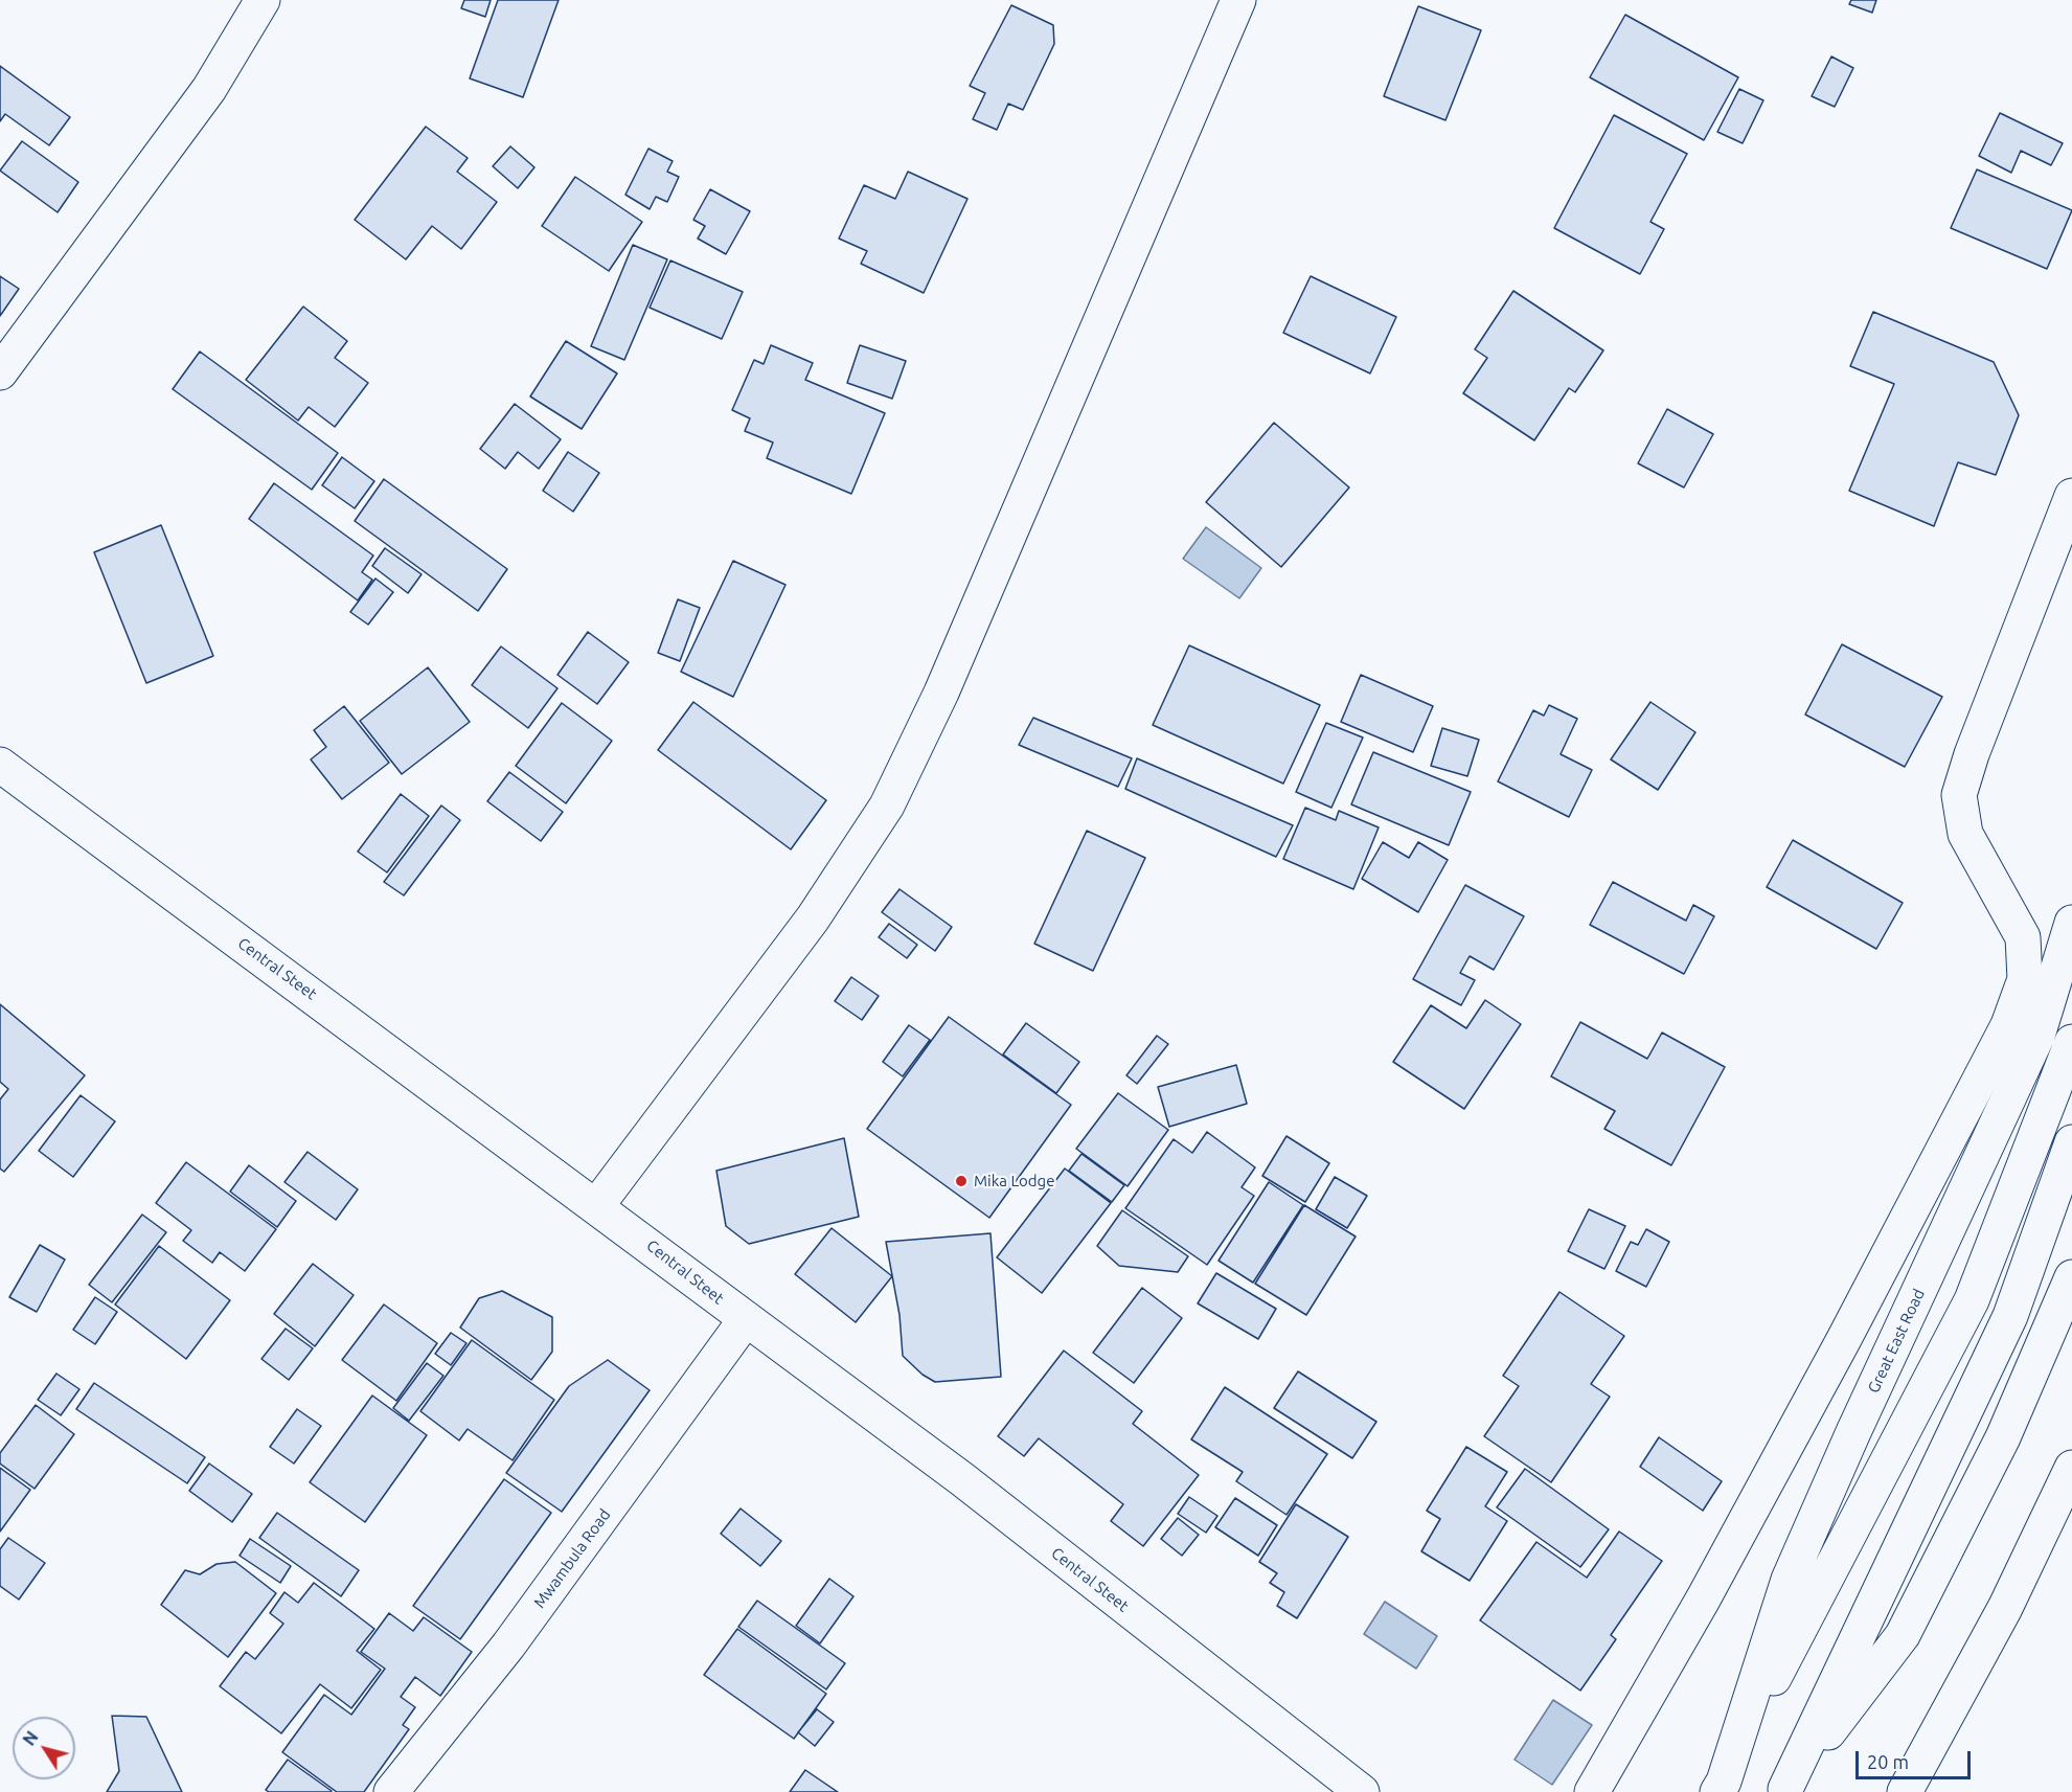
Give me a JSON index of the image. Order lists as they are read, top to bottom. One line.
{"streets":{"street":["Central Steet","Great East Road","Mwambula Road"]},"crossings":[["Central Steet","Mwambula Road"]],"places":["Mika Lodge"],"scale_bar":"20 m","north":"top left"}
